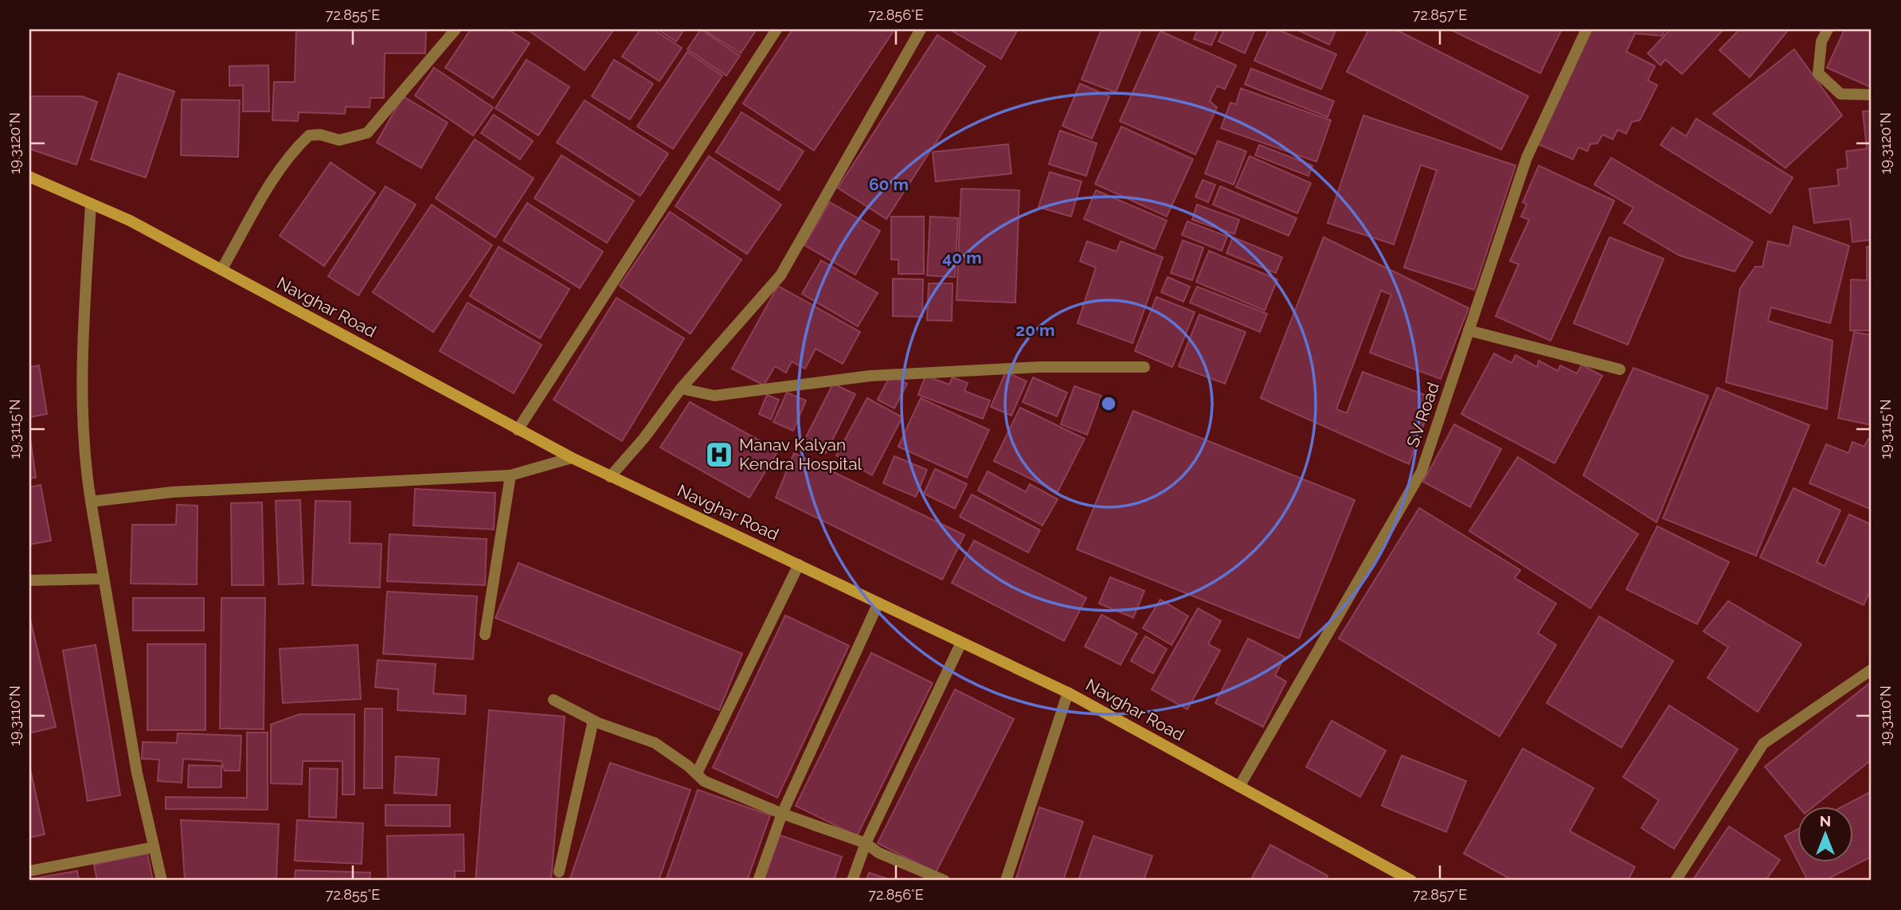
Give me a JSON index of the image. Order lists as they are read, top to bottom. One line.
{"streets":{"main road":["Navghar Road"],"street":["S.V Road"]},"crossings":[["Navghar Road","S.V Road"]],"places":{"hospital":["Manav Kalyan Kendra Hospital"]},"north":"top","coordinates":["72.855°E","72.856°E","72.857°E","19.3120°N","19.3115°N","19.3110°N"],"rings":["60 m","40 m","20 m"]}
